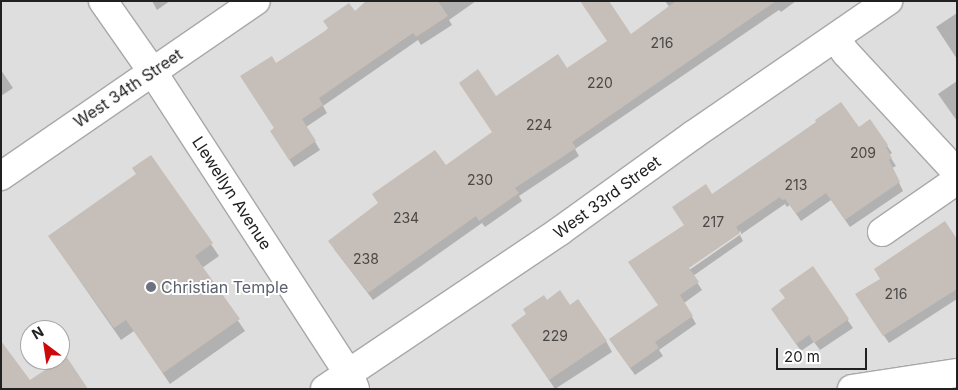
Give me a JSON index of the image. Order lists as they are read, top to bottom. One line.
{"streets":{"street":["West 34th Street","Llewellyn Avenue","West 33rd Street"]},"crossings":[["West 34th Street","Llewellyn Avenue"],["Llewellyn Avenue","West 33rd Street"]],"places":["Christian Temple"],"house_numbers":["216","220","224","209","230","213","234","217","238","216","229"],"scale_bar":"20 m","north":"top left"}
